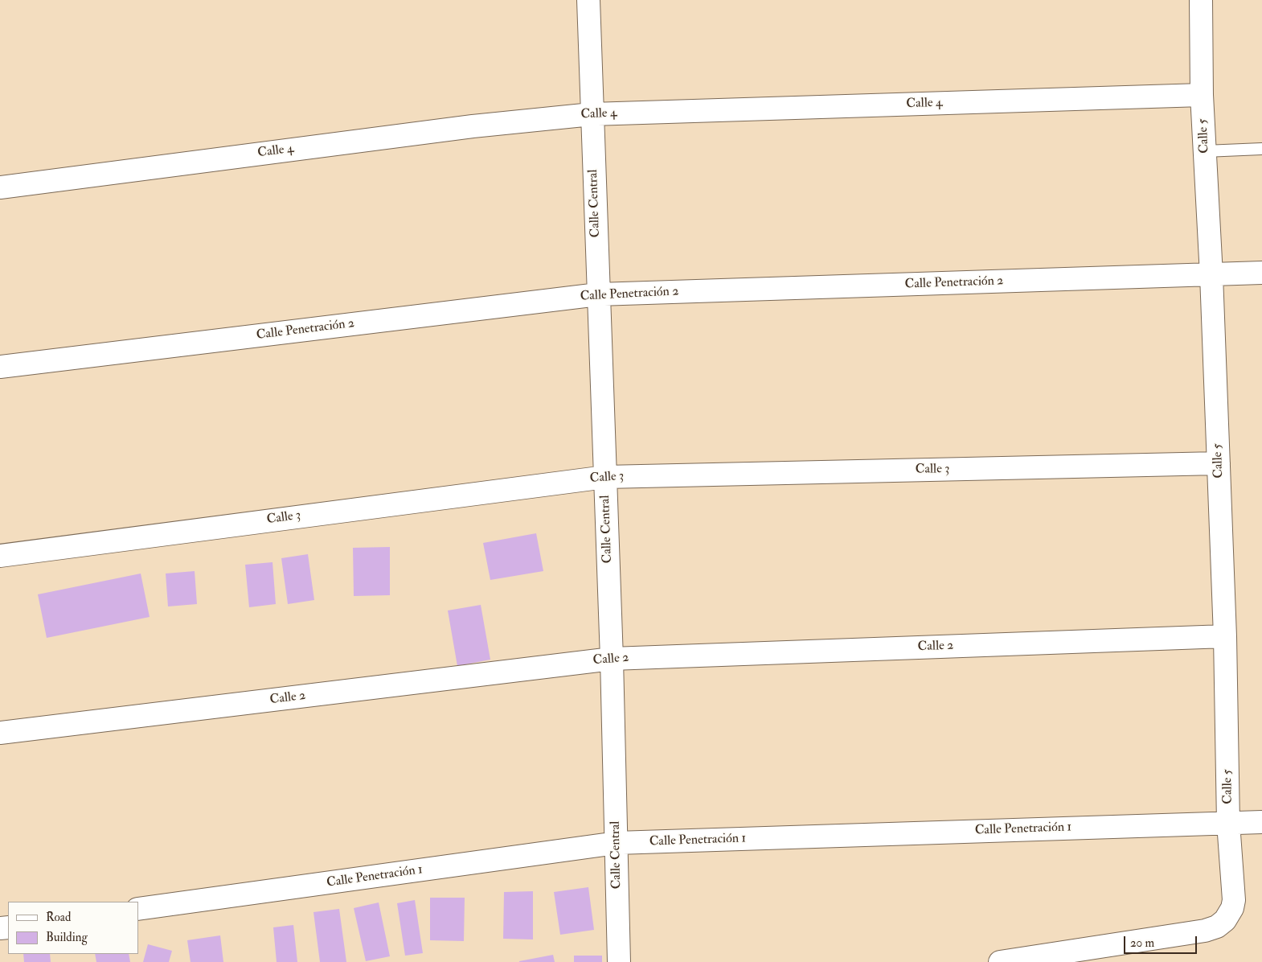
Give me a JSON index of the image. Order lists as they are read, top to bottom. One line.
{"streets":{"street":["Calle 4","Calle 5","Calle Central","Calle Penetración 2","Calle 3","Calle 2","Calle Penetración 1"]},"crossings":[["Calle 4","Calle 5"],["Calle 4","Calle Central"],["Calle 5","Calle Penetración 2"],["Calle 5","Calle 3"],["Calle 5","Calle 2"],["Calle 5","Calle Penetración 1"],["Calle Central","Calle Penetración 2"],["Calle Central","Calle 3"],["Calle Central","Calle 2"],["Calle Central","Calle Penetración 1"]],"legend":["Road","Building"],"scale_bar":"20 m"}
